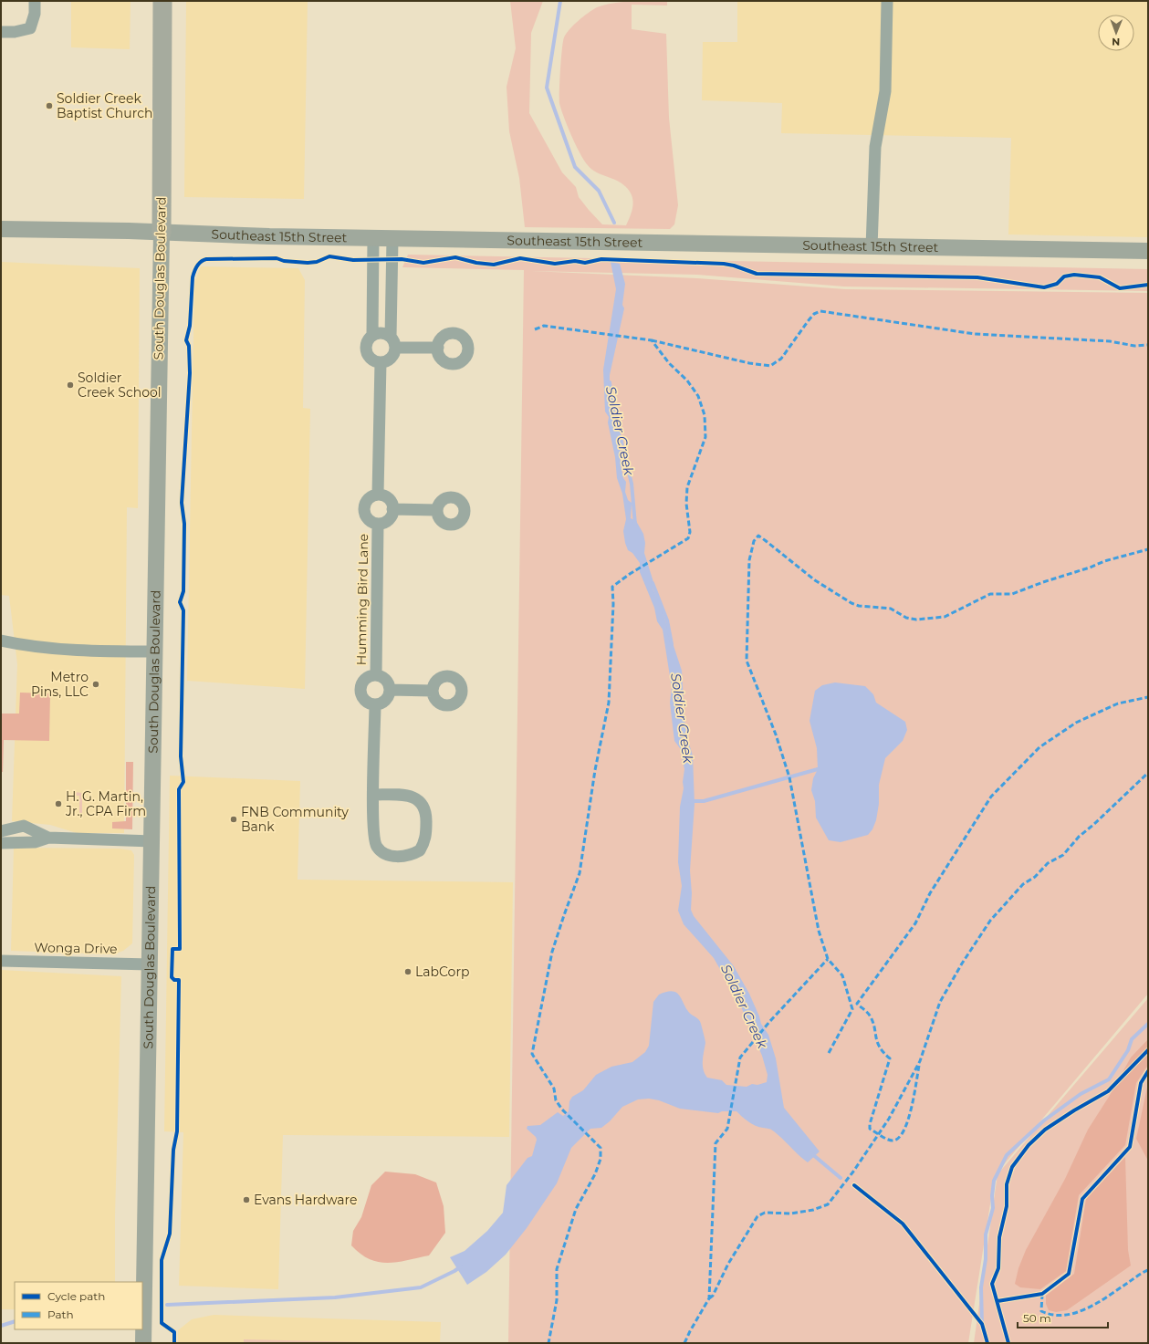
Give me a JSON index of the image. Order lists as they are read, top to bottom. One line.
{"streets":{"main road":["Southeast 15th Street","South Douglas Boulevard"],"street":["Humming Bird Lane","Wonga Drive"]},"crossings":[["Southeast 15th Street","South Douglas Boulevard"],["South Douglas Boulevard","Wonga Drive"]],"water":["Soldier Creek"],"places":["Soldier Creek Baptist Church","Soldier Creek School","Metro Pins, LLC","H. G. Martin, Jr., CPA Firm","FNB Community Bank","LabCorp","Evans Hardware"],"legend":["Cycle path","Path"],"scale_bar":"50 m","north":"bottom"}
